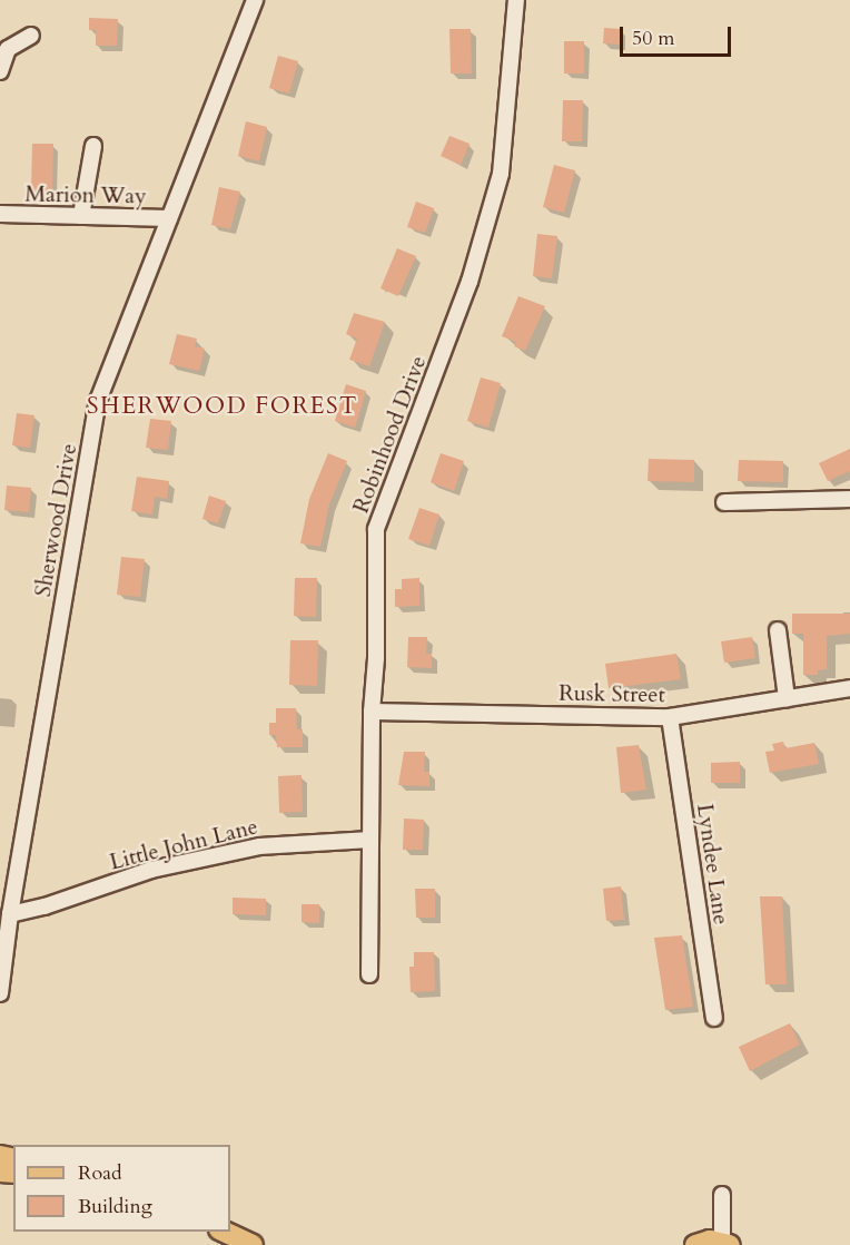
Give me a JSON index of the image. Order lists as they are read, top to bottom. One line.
{"streets":{"street":["Marion Way","Robinhood Drive","Sherwood Drive","Rusk Street","Little John Lane","Lyndee Lane"]},"crossings":[["Marion Way","Sherwood Drive"],["Robinhood Drive","Rusk Street"],["Robinhood Drive","Little John Lane"],["Sherwood Drive","Little John Lane"],["Rusk Street","Lyndee Lane"]],"districts":["SHERWOOD FOREST"],"legend":["Road","Building"],"scale_bar":"50 m"}
